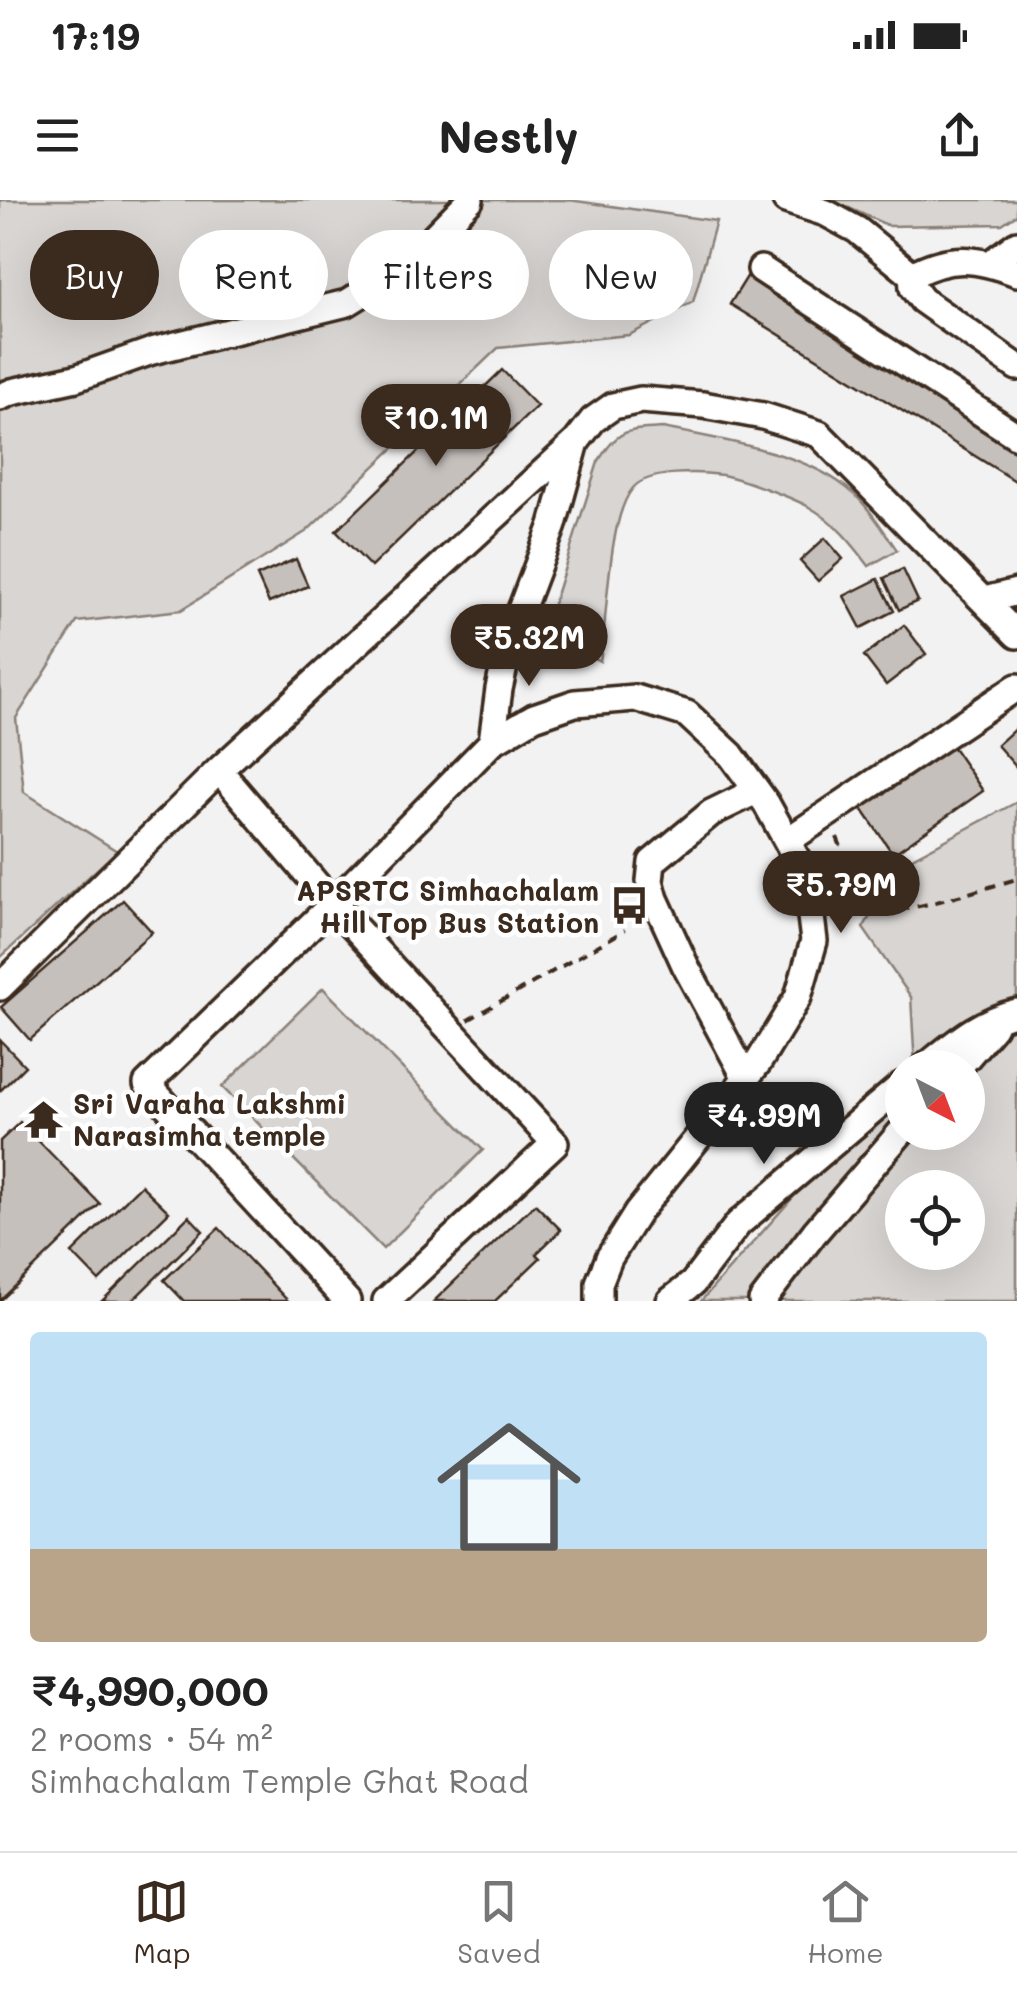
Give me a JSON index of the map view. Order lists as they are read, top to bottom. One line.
{"places":{"bus stop":["APSRTC Simhachalam Hill Top Bus Station"],"temple":["Sri Varaha Lakshmi Narasimha temple"]},"north":"bottom right","page":{"status":"17:19","header":"Nestly","chip":["Buy","Rent","Filters","New"],"price":["₹10.1M","₹5.32M","₹5.79M","₹4.99M"],"list":[{"name":"₹4,990,000","note":"2 rooms · 54 m² · Simhachalam Temple Ghat Road"}],"tabs":["Map","Saved","Home"]}}
